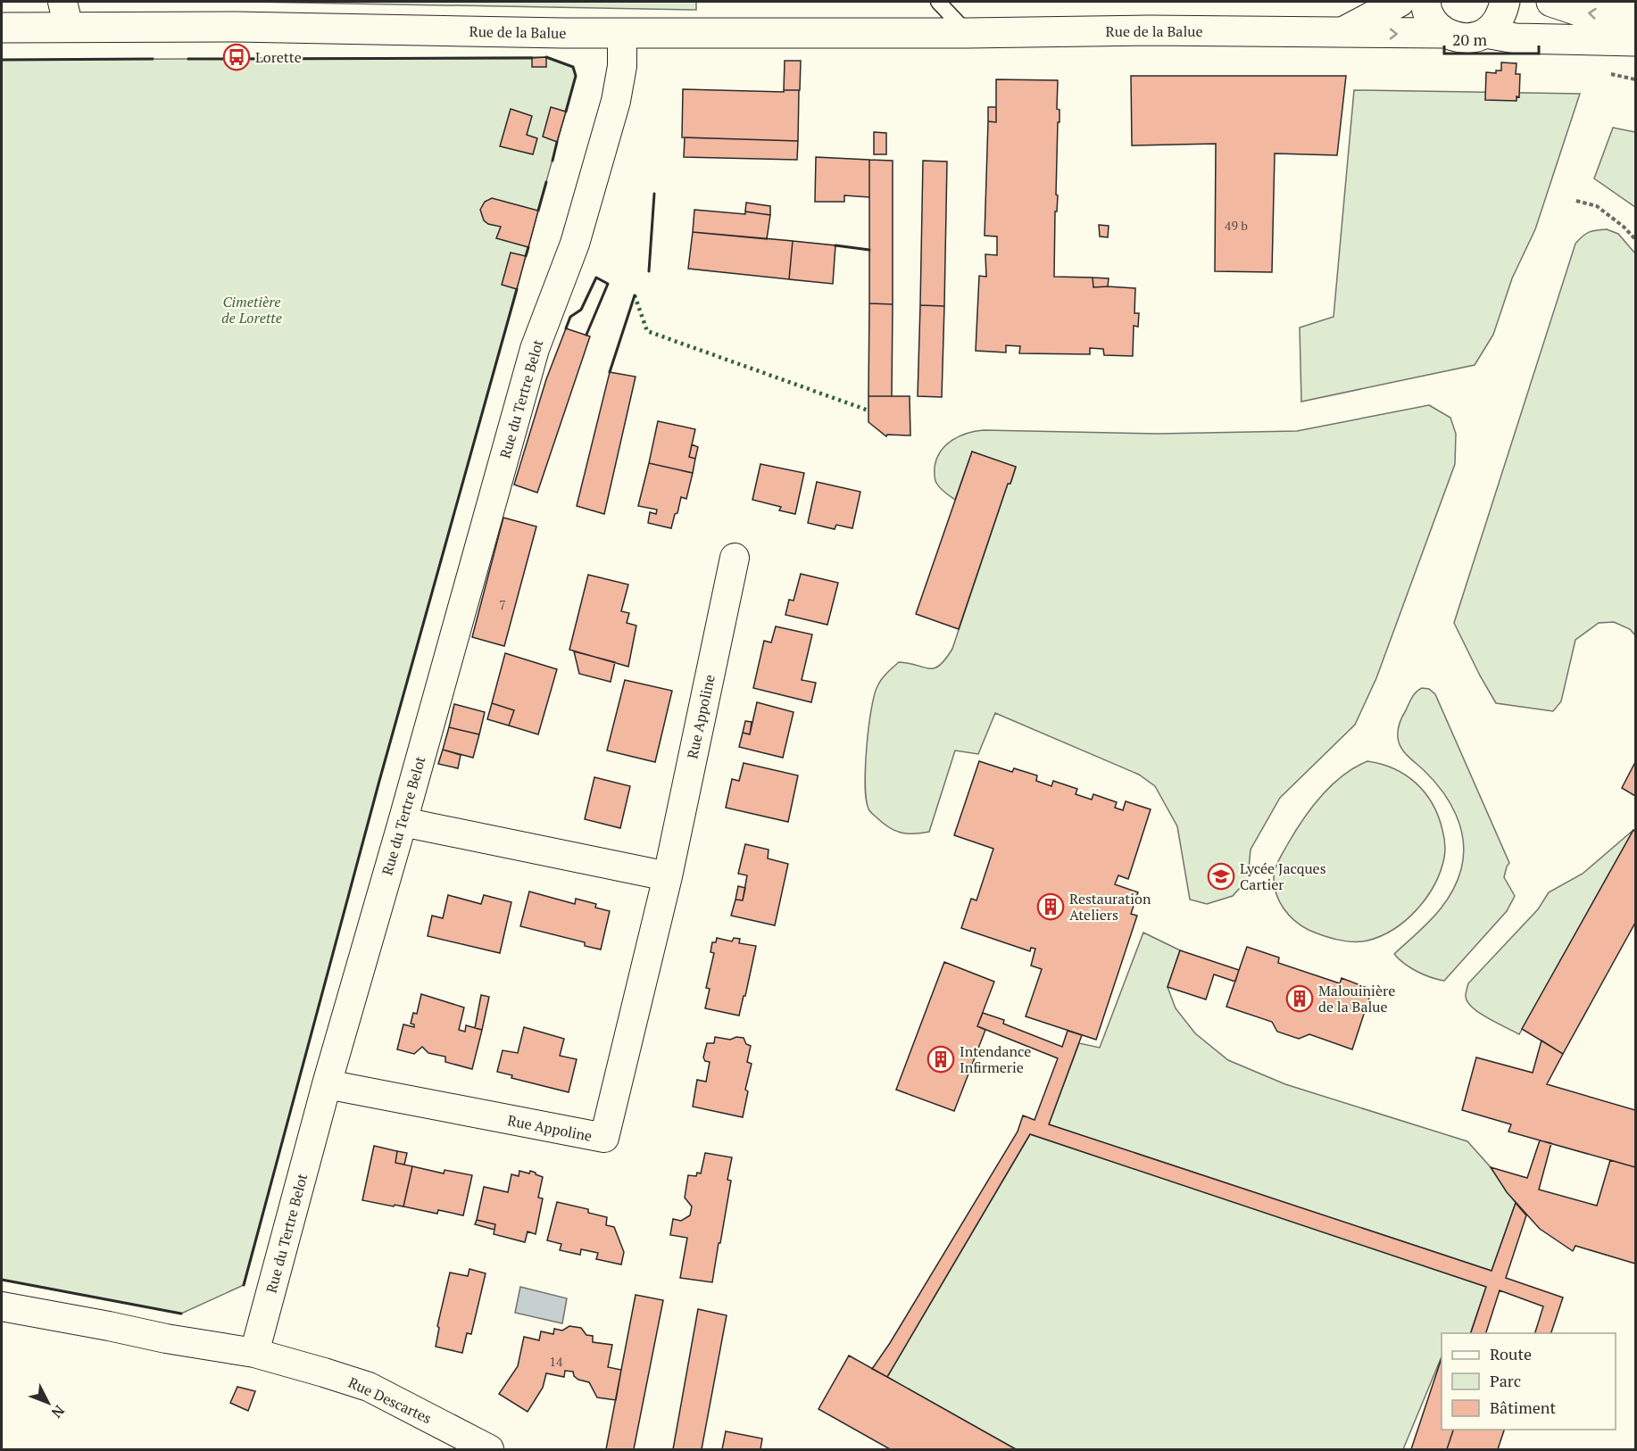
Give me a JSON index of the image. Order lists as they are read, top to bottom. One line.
{"streets":{"main road":["Rue de la Balue"],"street":["Rue du Tertre Belot","Rue Appoline","Rue Descartes"]},"crossings":[["Rue de la Balue","Rue du Tertre Belot"],["Rue du Tertre Belot","Rue Appoline"],["Rue du Tertre Belot","Rue Descartes"]],"parks":["Cimetière de Lorette"],"places":{"bus stop":["Lorette"],"school or university":["Lycée Jacques Cartier"],"building":["Restauration Ateliers","Malouinière de la Balue","Intendance Infirmerie"]},"house_numbers":["49 b","7","14"],"legend":["Route","Parc","Bâtiment"],"scale_bar":"20 m","north":"bottom right"}
